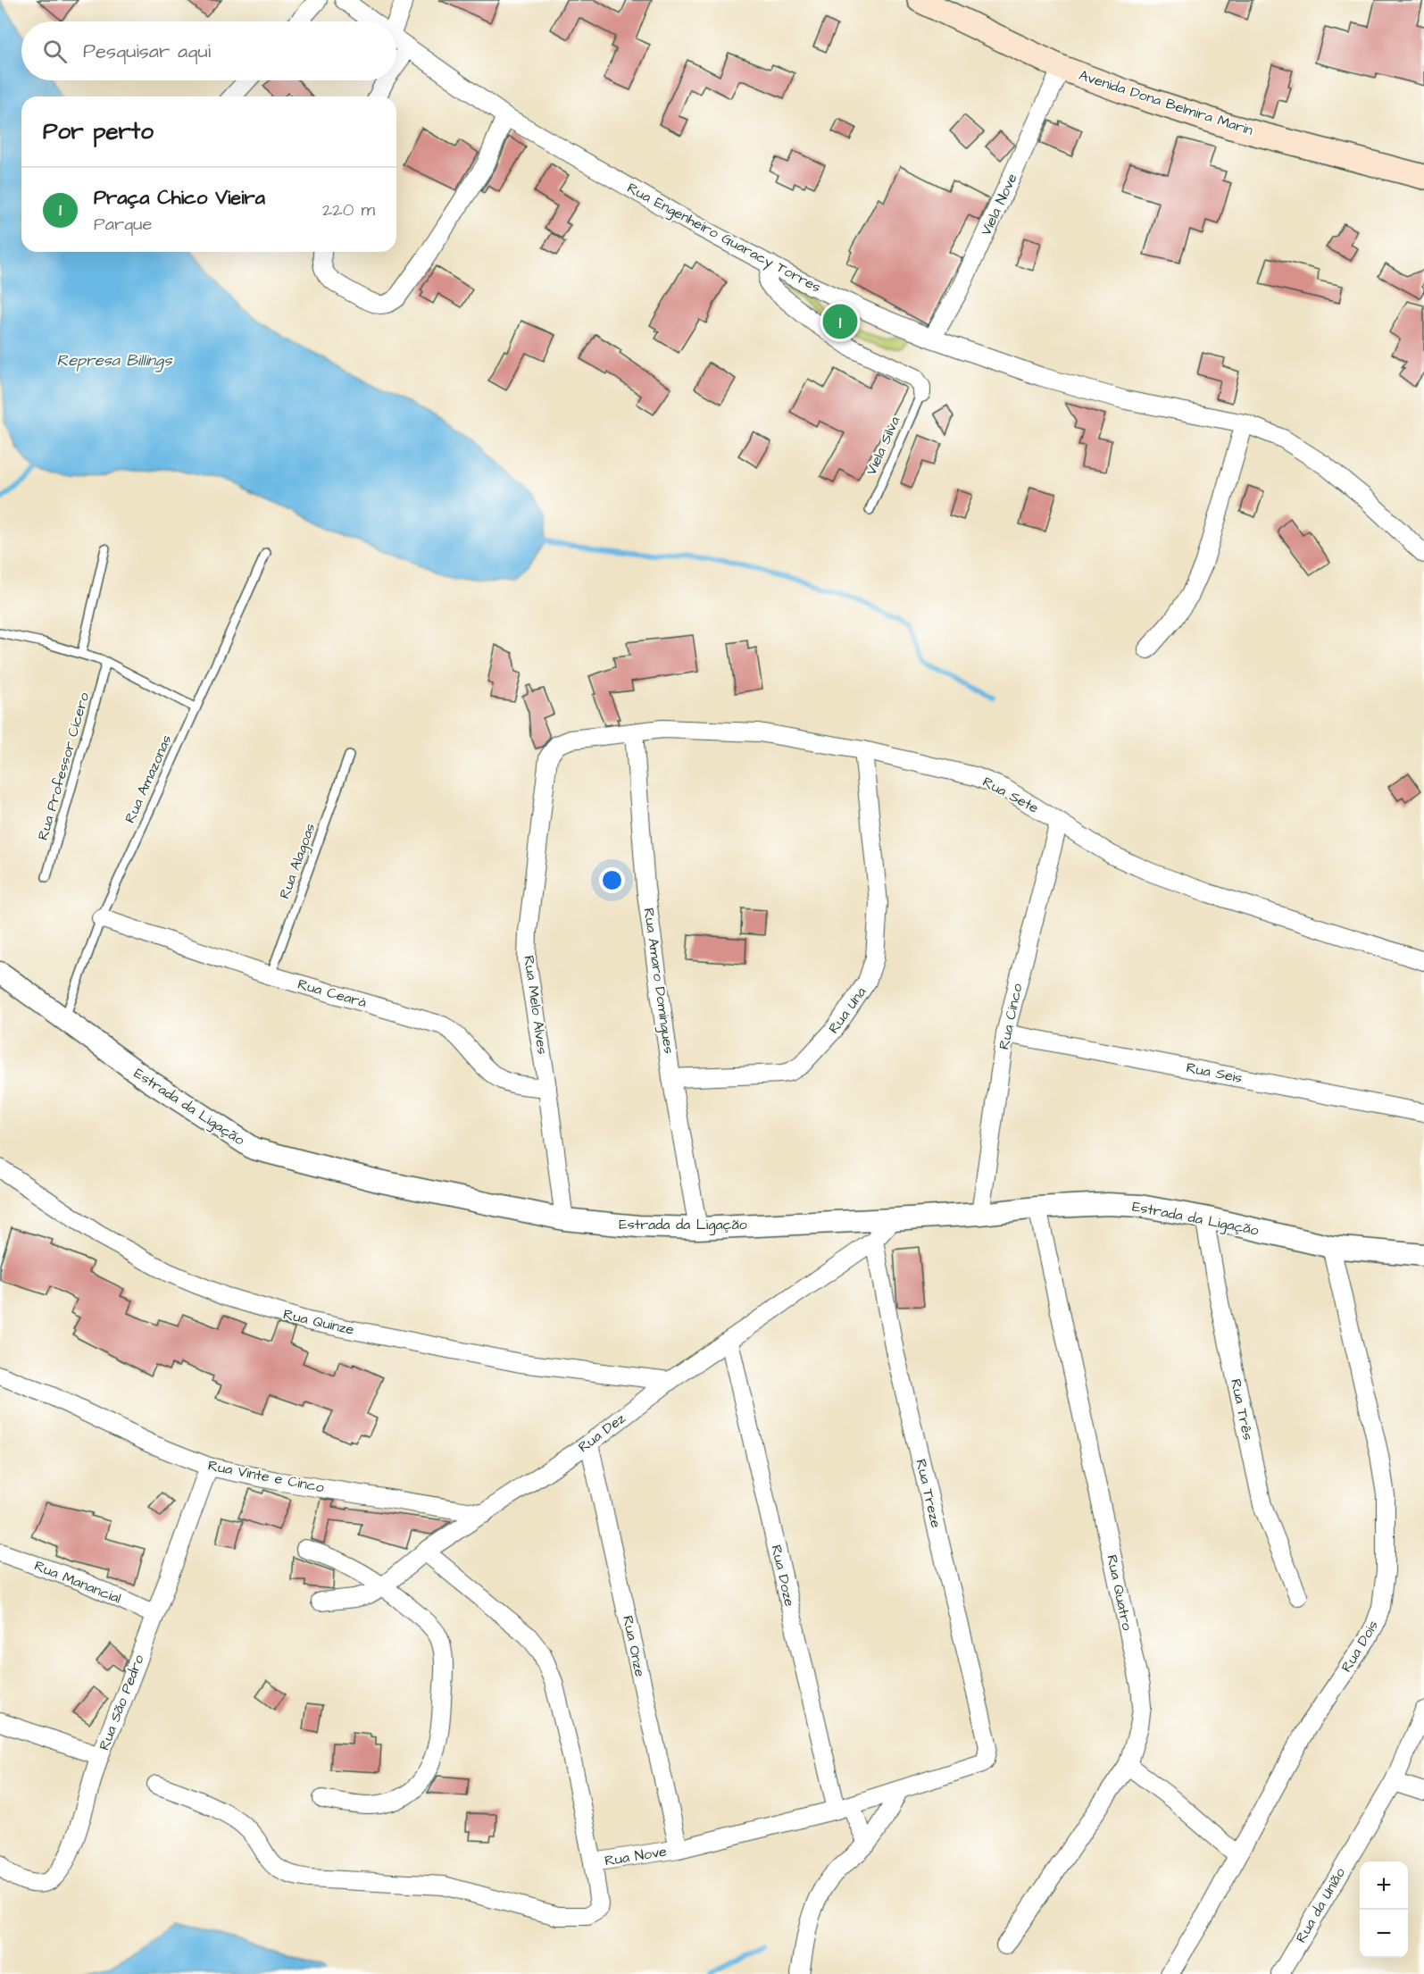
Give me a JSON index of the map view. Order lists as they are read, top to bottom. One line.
{"streets":{"main road":["Avenida Dona Belmira Marin"],"street":["Viela Nove","Rua Engenheiro Guaracy Torres","Rua Sete","Rua Amaro Domingues","Rua Ceará","Rua Melo Alves","Rua Una","Rua Cinco","Rua Seis","Estrada da Ligação","Rua Quinze","Rua Três","Rua Dez","Rua Vinte e Cinco","Rua Treze","Rua Doze","Rua Manancial","Rua Quatro","Rua Onze","Rua Dois","Rua São Pedro","Rua Nove","Rua da União"],"lane":["Viela Silva","Rua Professor Cícero","Rua Amazonas","Rua Alagoas"]},"crossings":[["Avenida Dona Belmira Marin","Viela Nove"],["Viela Nove","Rua Engenheiro Guaracy Torres"],["Rua Amazonas","Rua Ceará"],["Rua Amazonas","Estrada da Ligação"],["Rua Sete","Rua Amaro Domingues"],["Rua Sete","Rua Melo Alves"],["Rua Sete","Rua Una"],["Rua Sete","Rua Cinco"],["Rua Alagoas","Rua Ceará"],["Rua Amaro Domingues","Rua Una"],["Rua Amaro Domingues","Estrada da Ligação"],["Rua Ceará","Rua Melo Alves"],["Rua Melo Alves","Estrada da Ligação"],["Rua Cinco","Rua Seis"],["Rua Cinco","Estrada da Ligação"],["Estrada da Ligação","Rua Três"],["Estrada da Ligação","Rua Quatro"],["Estrada da Ligação","Rua Dois"],["Rua Quinze","Rua Dez"],["Rua Dez","Rua Vinte e Cinco"],["Rua Dez","Rua Treze"],["Rua Dez","Rua Doze"],["Rua Dez","Rua Onze"],["Rua Dez","Rua Nove"],["Rua Vinte e Cinco","Rua São Pedro"],["Rua Treze","Rua Nove"],["Rua Doze","Rua Nove"],["Rua Manancial","Rua São Pedro"],["Rua Onze","Rua Nove"]],"water":["Represa Billings"],"page":{"search":"Pesquisar aqui","heading":"Por perto","list":[{"mark":"1","name":"Praça Chico Vieira","note":"Parque","value":"220 m"}],"pins":"1","map_buttons":["+","−"]}}
